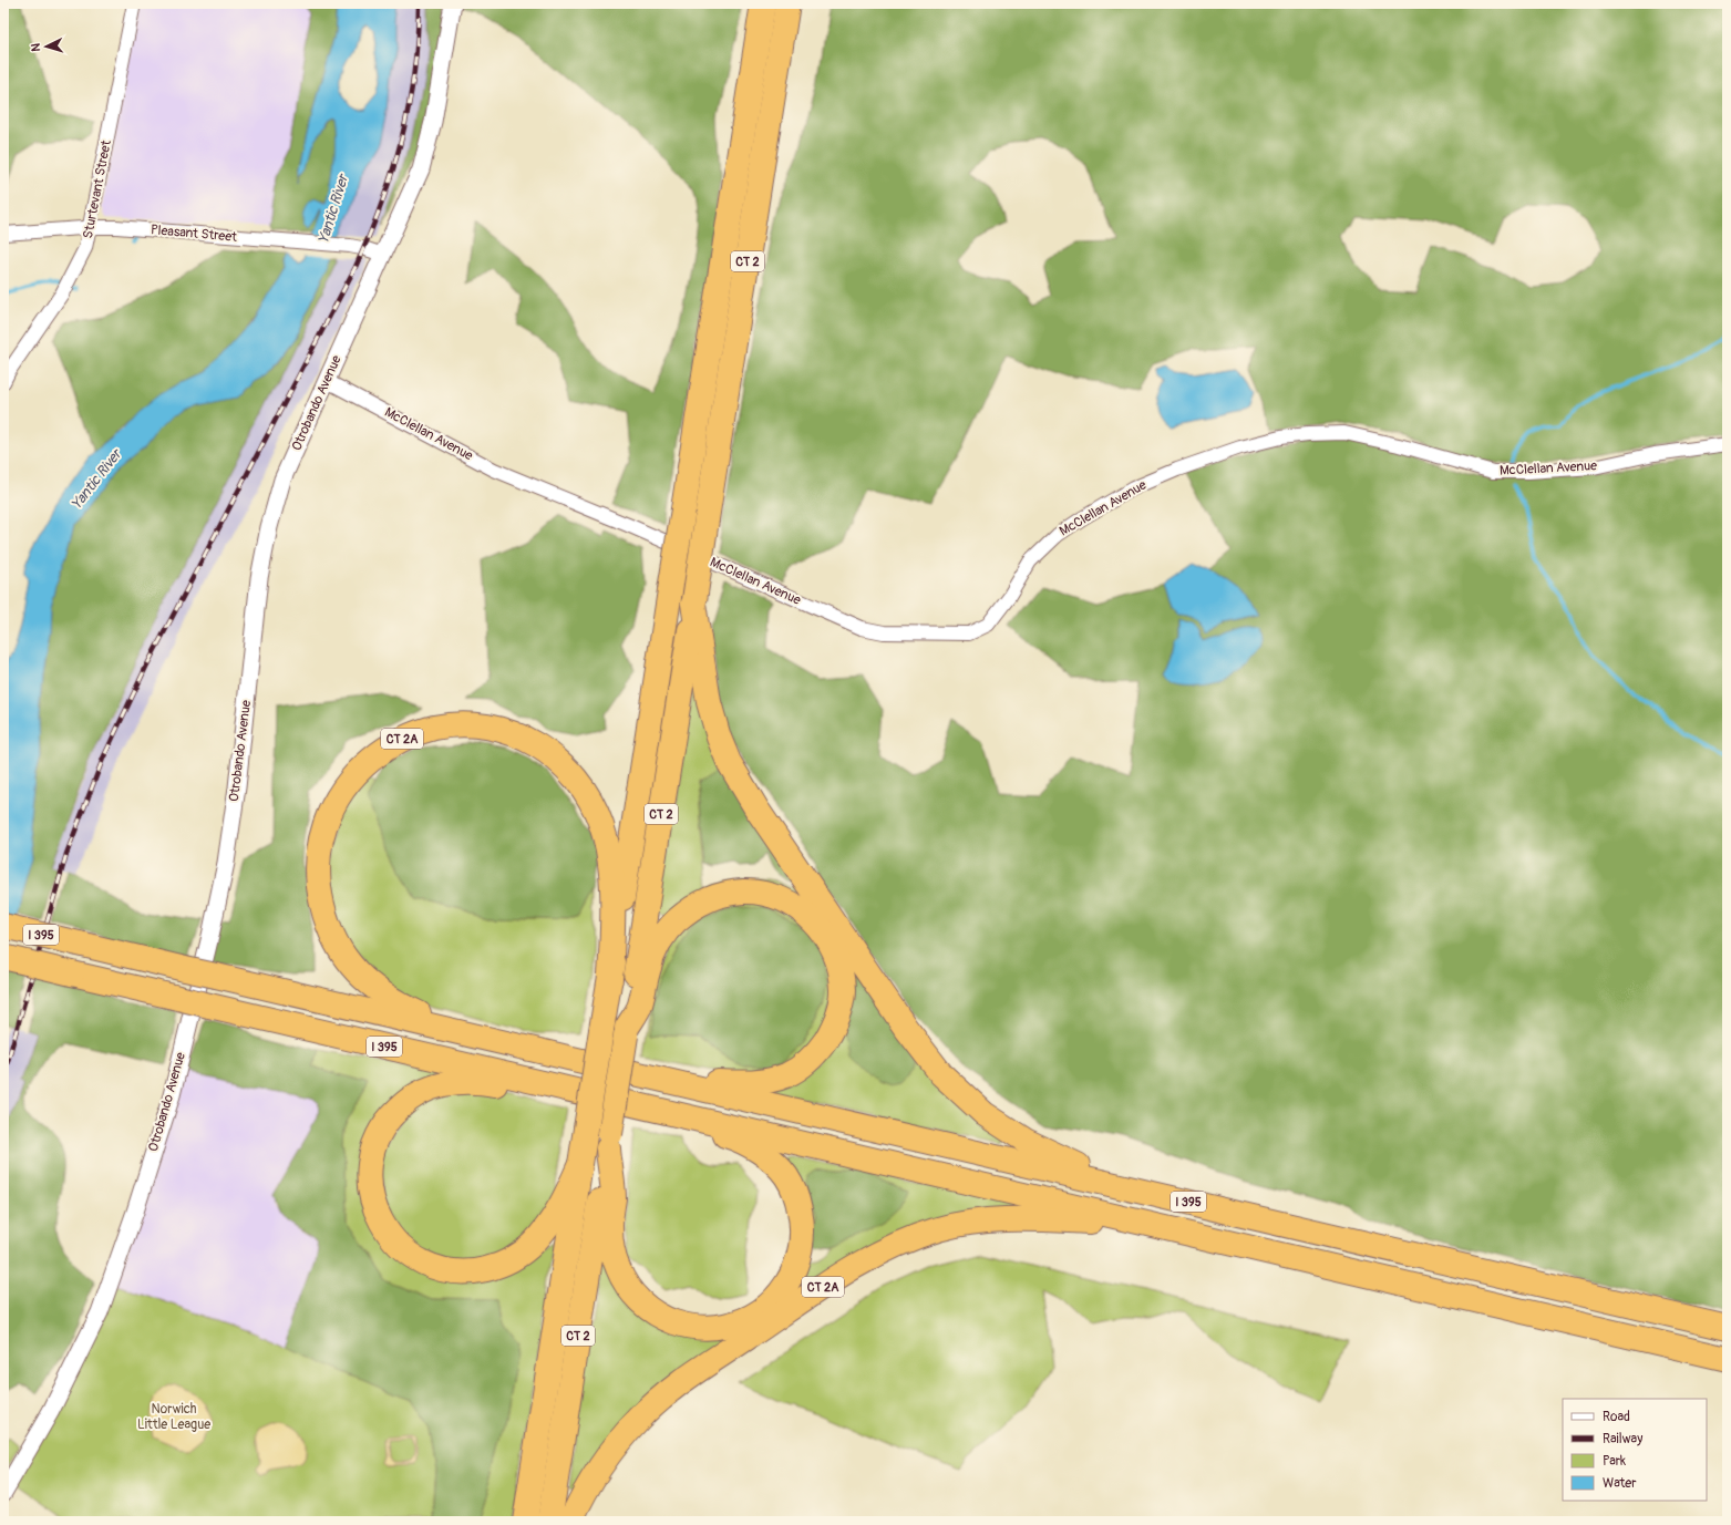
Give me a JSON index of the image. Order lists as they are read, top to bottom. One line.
{"streets":{"highway":["CT 2","CT 2A","I 395"],"street":["Sturtevant Street","Pleasant Street","Otrobando Avenue","McClellan Avenue"]},"crossings":[["Sturtevant Street","Pleasant Street"],["Pleasant Street","Otrobando Avenue"],["CT 2","CT 2A"],["Otrobando Avenue","McClellan Avenue"],["CT 2A","I 395"]],"water":["Yantic River"],"parks":["Norwich Little League"],"legend":["Road","Railway","Park","Water"],"north":"left"}
